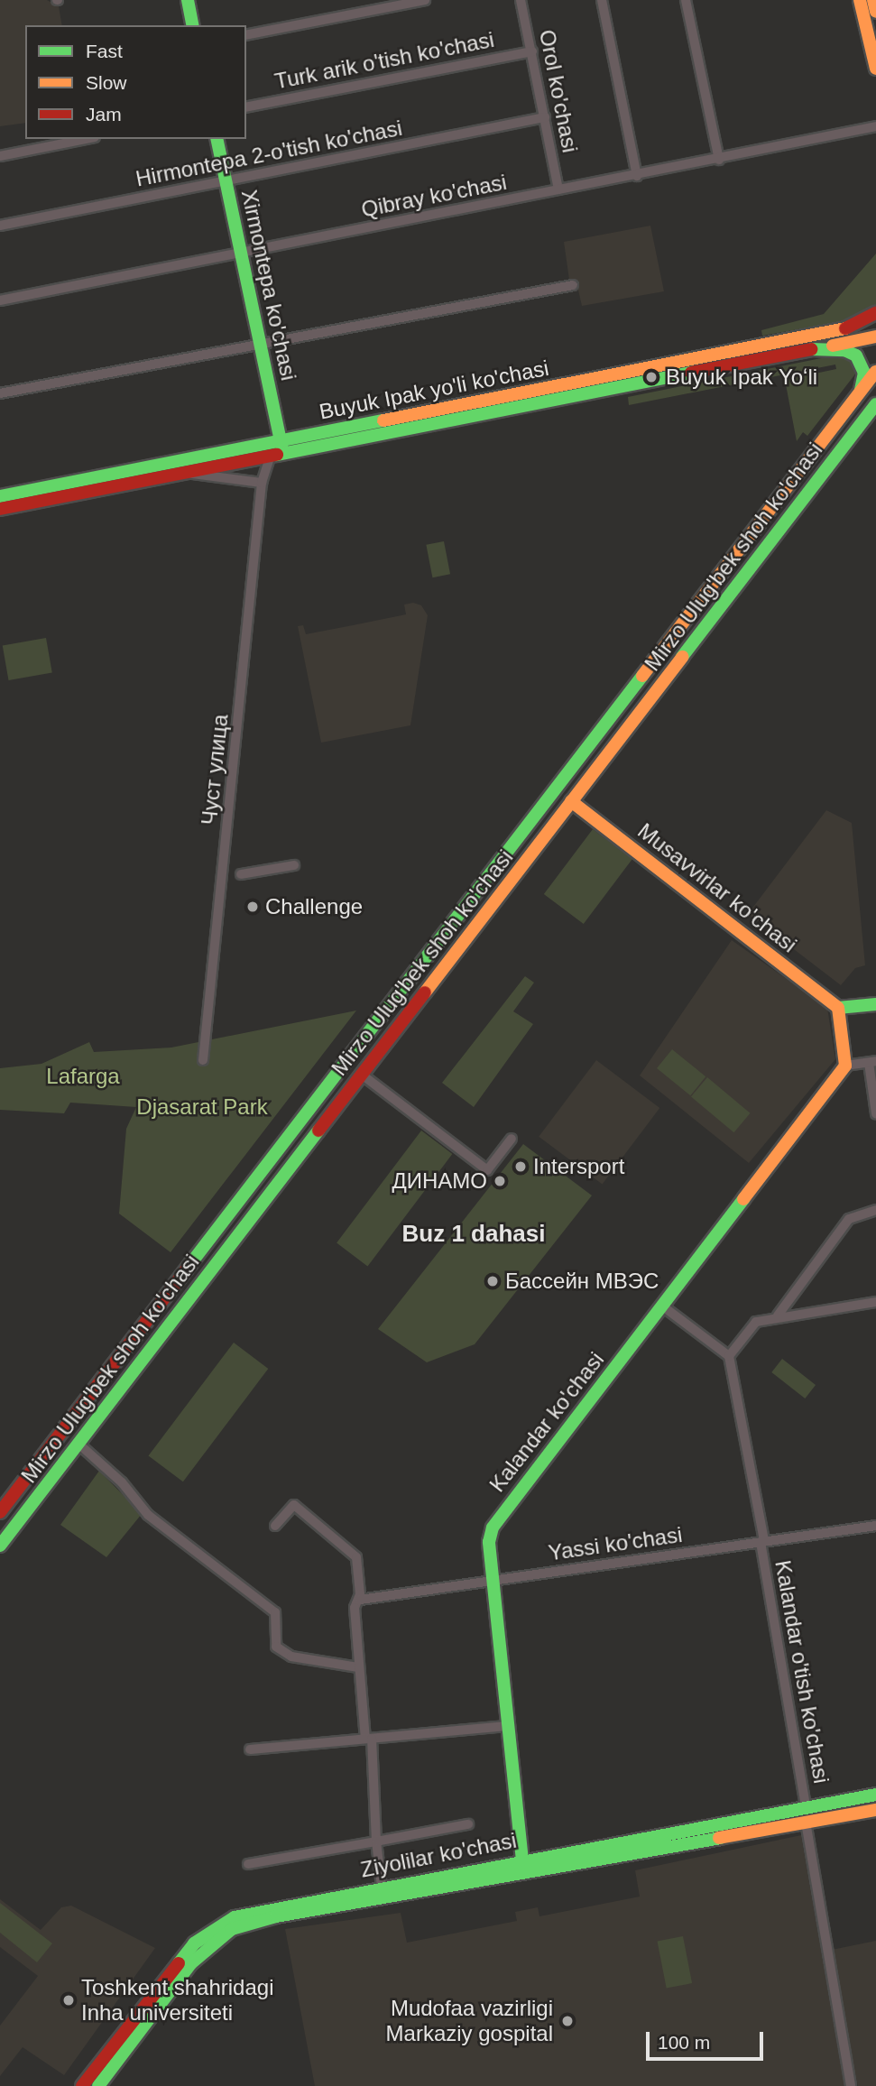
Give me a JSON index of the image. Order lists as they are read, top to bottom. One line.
{"streets":{"main road":["Xirmontepa ko'chasi","Buyuk Ipak yo'li ko'chasi","Mirzo Ulug'bek shoh ko'chasi","Musavvirlar ko'chasi","Kalandar ko'chasi","Ziyolilar ko'chasi"],"street":["Turk arik o'tish ko'chasi","Orol ko'chasi","Hirmontepa 2-o'tish ko'chasi","Qibray ko'chasi","Чуст улица","Yassi ko'chasi","Kalandar o'tish ko'chasi"]},"crossings":[["Turk arik o'tish ko'chasi","Orol ko'chasi"],["Orol ko'chasi","Hirmontepa 2-o'tish ko'chasi"],["Orol ko'chasi","Qibray ko'chasi"],["Hirmontepa 2-o'tish ko'chasi","Xirmontepa ko'chasi"],["Qibray ko'chasi","Xirmontepa ko'chasi"],["Xirmontepa ko'chasi","Buyuk Ipak yo'li ko'chasi"],["Xirmontepa ko'chasi","Чуст улица"],["Buyuk Ipak yo'li ko'chasi","Чуст улица"],["Mirzo Ulug'bek shoh ko'chasi","Musavvirlar ko'chasi"],["Kalandar ko'chasi","Yassi ko'chasi"],["Kalandar ko'chasi","Ziyolilar ko'chasi"],["Yassi ko'chasi","Kalandar o'tish ko'chasi"],["Kalandar o'tish ko'chasi","Ziyolilar ko'chasi"]],"districts":["Buz 1 dahasi"],"parks":["Lafarga","Djasarat Park"],"places":["Buyuk Ipak Yoʻli","Challenge","Intersport","ДИНАМО","Бассейн МВЭС","Toshkent shahridagi Inha universiteti","Mudofaa vazirligi Markaziy gospital"],"legend":["Fast","Slow","Jam"],"scale_bar":"100 m"}
